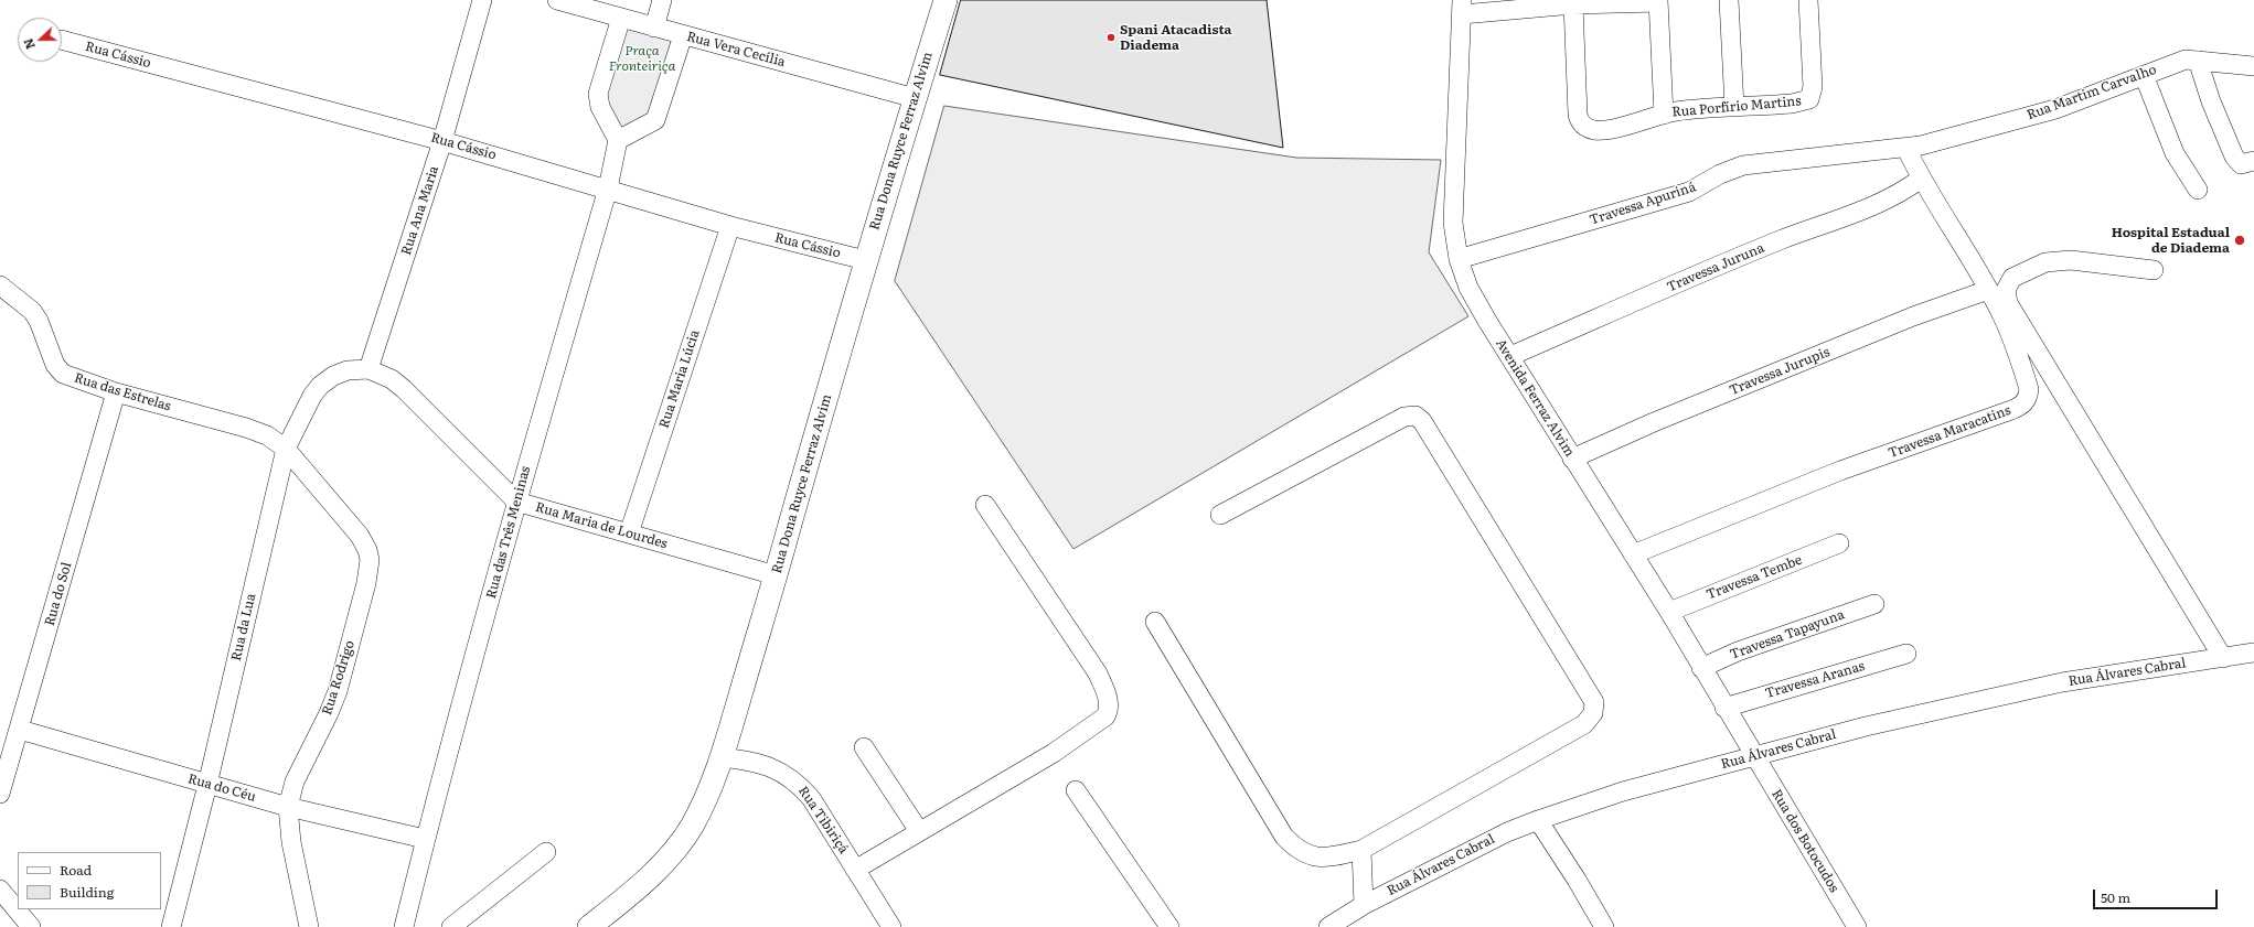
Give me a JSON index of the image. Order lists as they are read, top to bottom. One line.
{"streets":{"main road":["Rua Dona Ruyce Ferraz Alvim"],"street":["Rua Vera Cecília","Rua Cássio","Rua Martim Carvalho","Rua Porfírio Martins","Travessa Apuriná","Rua Ana Maria","Travessa Juruna","Travessa Jurupis","Rua Maria Lúcia","Rua das Estrelas","Avenida Ferraz Alvim","Travessa Maracatins","Rua Maria de Lourdes","Rua das Três Meninas","Travessa Tembe","Rua do Sol","Rua da Lua","Travessa Tapayuna","Rua Álvares Cabral","Rua Rodrigo","Travessa Aranas","Rua do Céu","Rua Tibiriçá","Rua dos Botocudos"]},"crossings":[["Rua Vera Cecília","Rua Dona Ruyce Ferraz Alvim"],["Rua Cássio","Rua Dona Ruyce Ferraz Alvim"],["Rua Cássio","Rua Ana Maria"],["Rua Cássio","Rua Maria Lúcia"],["Rua Cássio","Rua das Três Meninas"],["Rua Martim Carvalho","Travessa Apuriná"],["Rua Martim Carvalho","Travessa Maracatins"],["Rua Dona Ruyce Ferraz Alvim","Rua Maria de Lourdes"],["Rua Dona Ruyce Ferraz Alvim","Rua Tibiriçá"],["Travessa Apuriná","Avenida Ferraz Alvim"],["Travessa Apuriná","Travessa Maracatins"],["Rua Ana Maria","Rua Maria de Lourdes"],["Rua Ana Maria","Rua da Lua"],["Travessa Juruna","Avenida Ferraz Alvim"],["Travessa Juruna","Travessa Maracatins"],["Travessa Jurupis","Avenida Ferraz Alvim"],["Travessa Jurupis","Travessa Maracatins"],["Rua Maria Lúcia","Rua Maria de Lourdes"],["Rua das Estrelas","Rua do Sol"],["Rua das Estrelas","Rua da Lua"],["Rua das Estrelas","Rua Rodrigo"],["Avenida Ferraz Alvim","Travessa Maracatins"],["Avenida Ferraz Alvim","Travessa Tembe"],["Avenida Ferraz Alvim","Travessa Tapayuna"],["Avenida Ferraz Alvim","Rua Álvares Cabral"],["Avenida Ferraz Alvim","Travessa Aranas"],["Avenida Ferraz Alvim","Rua dos Botocudos"],["Rua Maria de Lourdes","Rua das Três Meninas"],["Rua Maria de Lourdes","Rua da Lua"],["Rua das Três Meninas","Rua do Céu"],["Rua do Sol","Rua do Céu"],["Rua da Lua","Rua Rodrigo"],["Rua da Lua","Rua do Céu"],["Rua Álvares Cabral","Rua dos Botocudos"],["Rua Rodrigo","Rua do Céu"]],"parks":["Praça Fronteiriça"],"places":["Spani Atacadista Diadema","Hospital Estadual de Diadema"],"legend":["Road","Building"],"scale_bar":"50 m","north":"left"}
